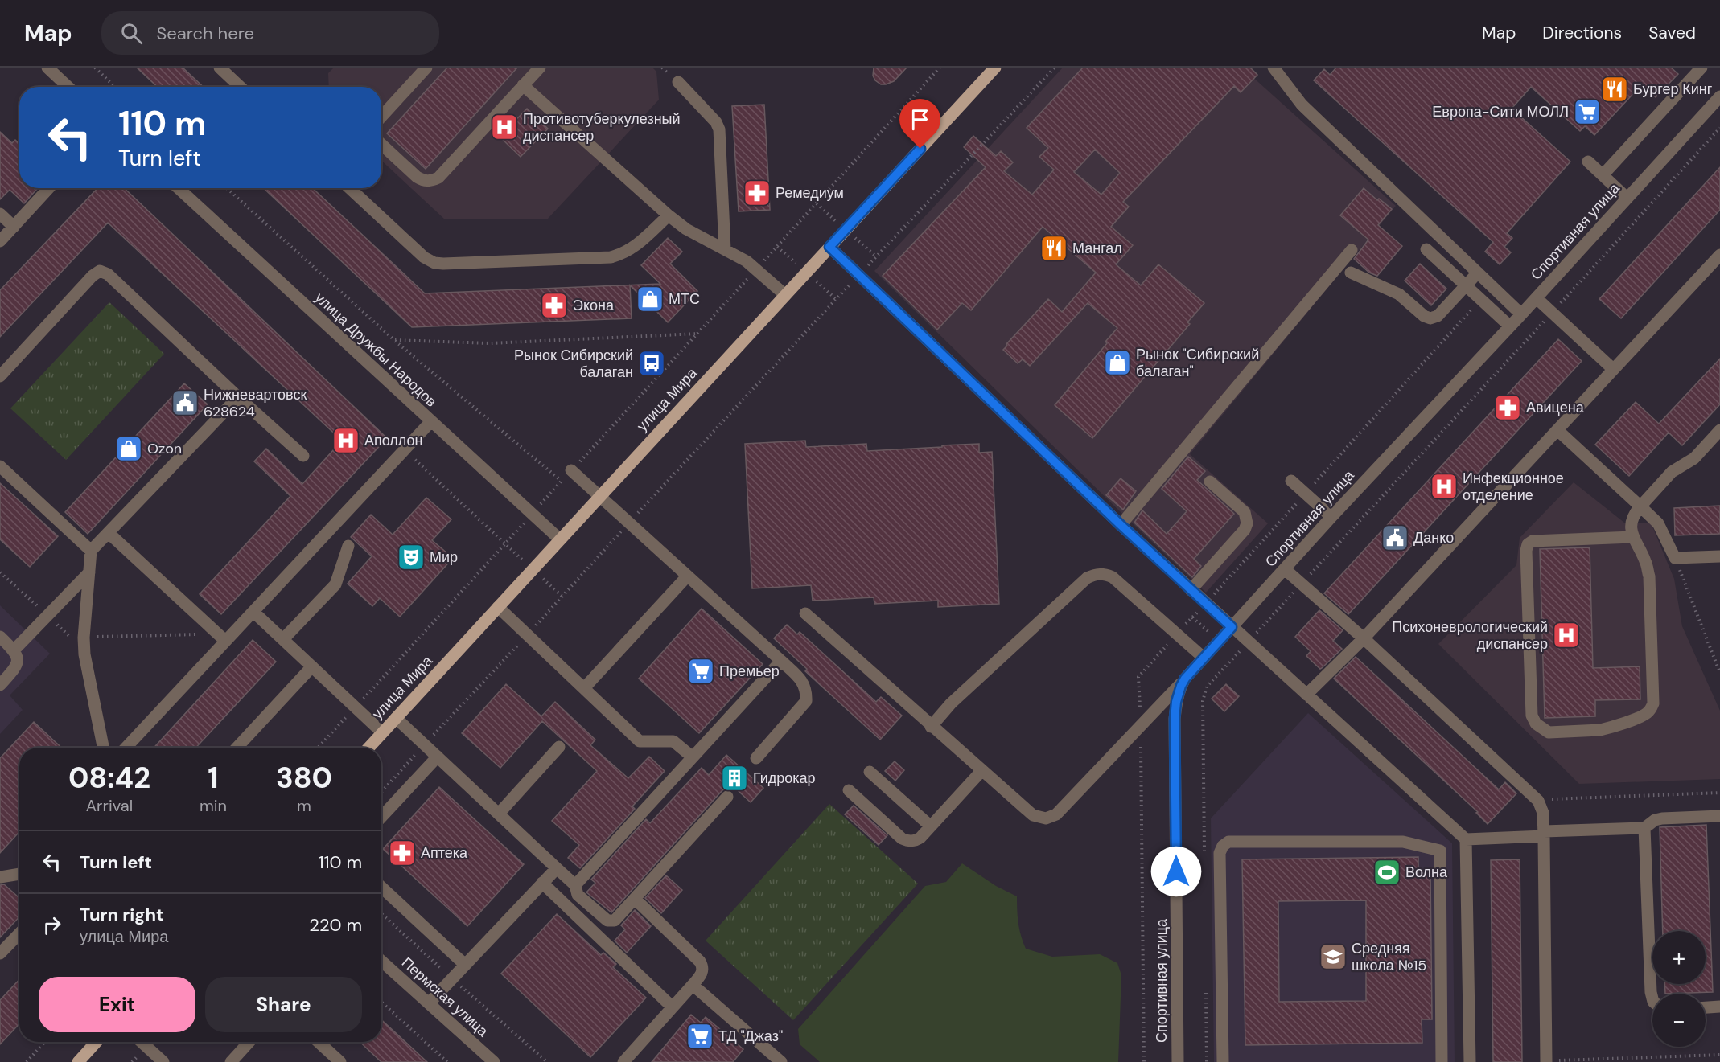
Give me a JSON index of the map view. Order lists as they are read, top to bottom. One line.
{"streets":{"main road":["улица Мира"],"street":["Спортивная улица","улица Дружбы Народов","Пермская улица"]},"crossings":[["улица Дружбы Народов","улица Мира"]],"places":{"restaurant":["Бургер Кинг","Мангал"],"supermarket":["Европа-Сити МОЛЛ","Премьер","ТД \"Джаз\""],"hospital":["Противотуберкулезный диспансер","Аполлон","Инфекционное отделение","Психоневрологический диспансер"],"pharmacy":["Ремедиум","Экона","Авицена","Аптека"],"shop":["МТС","Рынок \"Сибирский балаган\"","Ozon"],"bus stop":["Рынок Сибирский балаган"],"public building":["Нижневартовск 628624","Данко"],"theatre":["Мир"],"building":["Гидрокар"],"sports":["Волна"],"school or university":["Средняя школа №15"]},"page":{"header":"Map","search":"Search here","nav":["Map","Directions","Saved"],"turn":["110 m","Turn left"],"eta":["08:42","Arrival","1","min","380","m"],"list":[{"name":"Turn left","value":"110 m"},{"name":"Turn right","note":"улица Мира","value":"220 m"}],"map_buttons":["+","−"],"buttons":["Exit","Share"]}}
